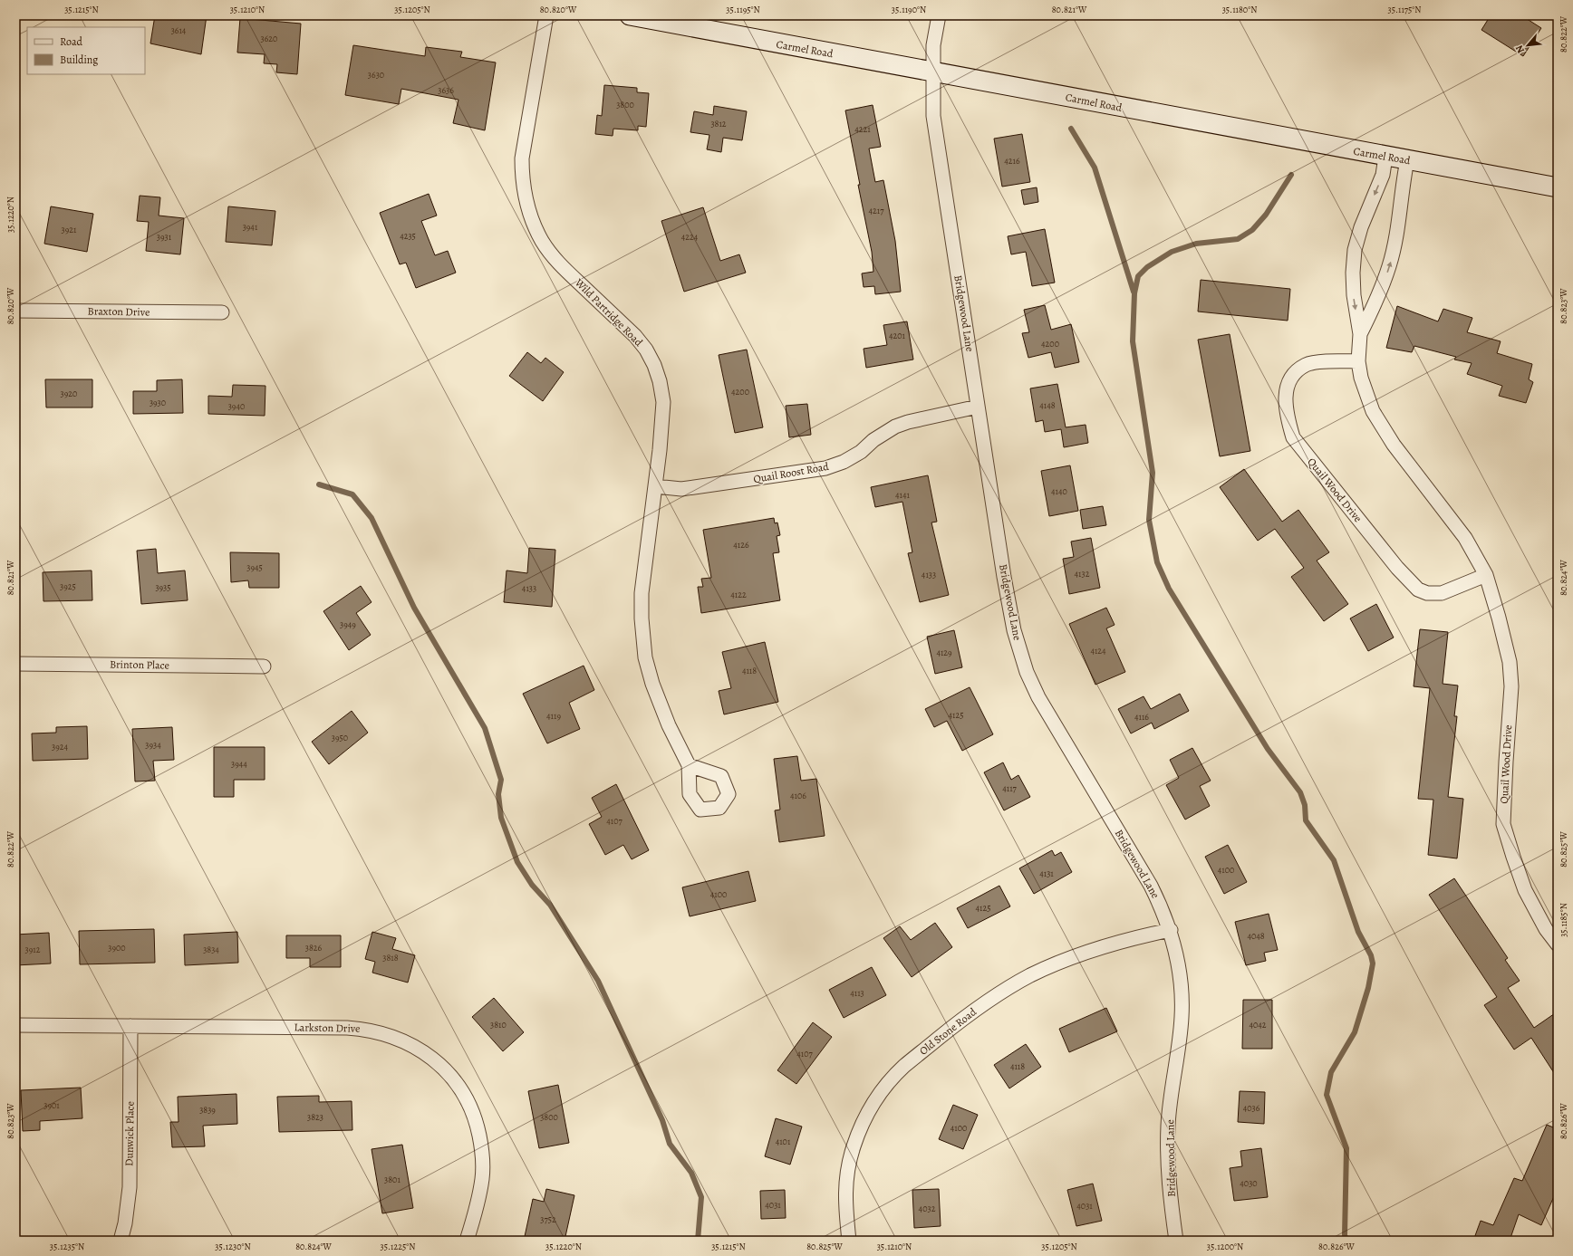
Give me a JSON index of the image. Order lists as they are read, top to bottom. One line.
{"streets":{"main road":["Carmel Road"],"street":["Braxton Drive","Wild Partridge Road","Bridgewood Lane","Quail Roost Road","Quail Wood Drive","Brinton Place","Larkston Drive","Old Stone Road","Dunwick Place"]},"crossings":[["Carmel Road","Bridgewood Lane"],["Carmel Road","Quail Wood Drive"],["Wild Partridge Road","Quail Roost Road"],["Bridgewood Lane","Quail Roost Road"],["Bridgewood Lane","Old Stone Road"],["Larkston Drive","Dunwick Place"]],"house_numbers":["3614","3620","3630","3636","3800","3812","4221","4216","4217","3941","3921","4235","3931","4224","4201","4200","4200","3920","3930","4148","3940","4140","4141","4126","3945","4132","4133","3925","3935","4133","4122","3949","4124","4129","4118","4125","4119","4116","3950","3934","3924","3944","4117","4106","4107","4100","4131","4100","4125","4048","3900","3826","3912","3834","3818","4113","3810","4042","4107","4118","3901","4036","3839","3823","3800","4100","4101","3801","4030","4031","4031","4032","3752"],"legend":["Road","Building"],"north":"bottom left","coordinates":["35.1215°N","35.1210°N","35.1205°N","80.820°W","35.1195°N","35.1190°N","80.821°W","35.1180°N","35.1175°N","80.822°W","35.1220°N","80.823°W","80.824°W","80.825°W","35.1185°N","80.826°W","35.1235°N","35.1230°N","35.1225°N","35.1200°N"]}
